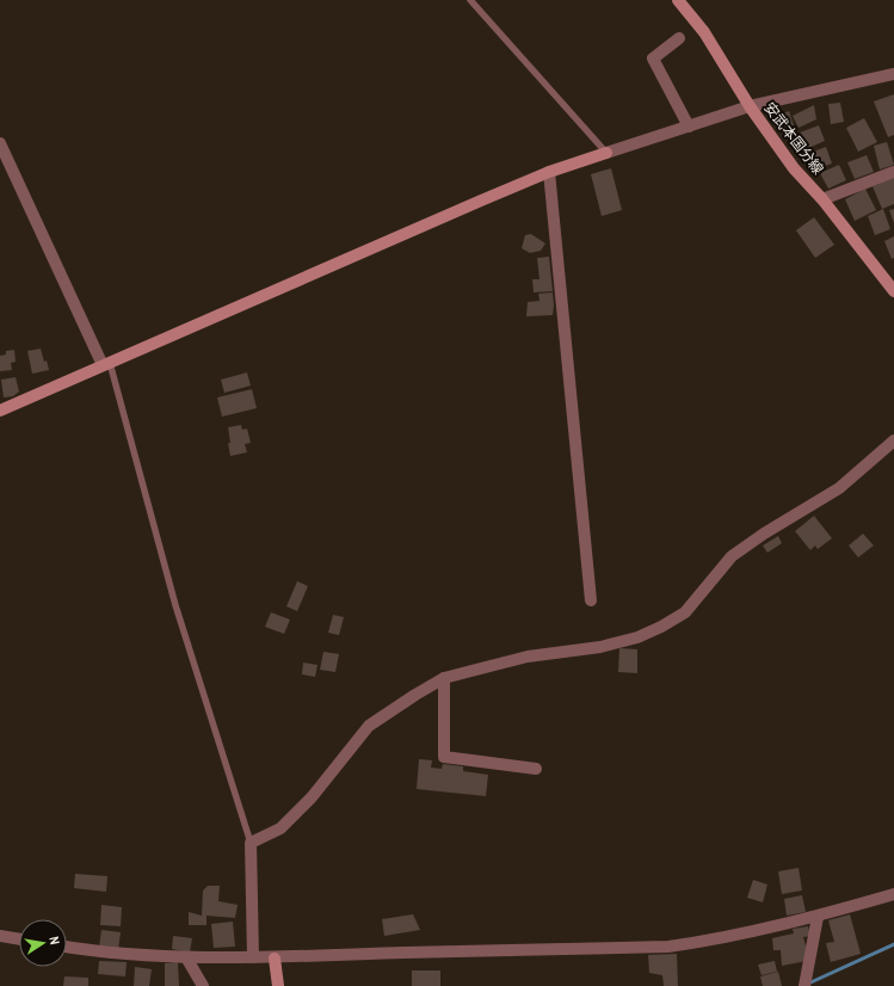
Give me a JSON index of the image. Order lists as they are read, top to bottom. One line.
{"streets":{"street":["安武本国分線"]},"north":"right"}
